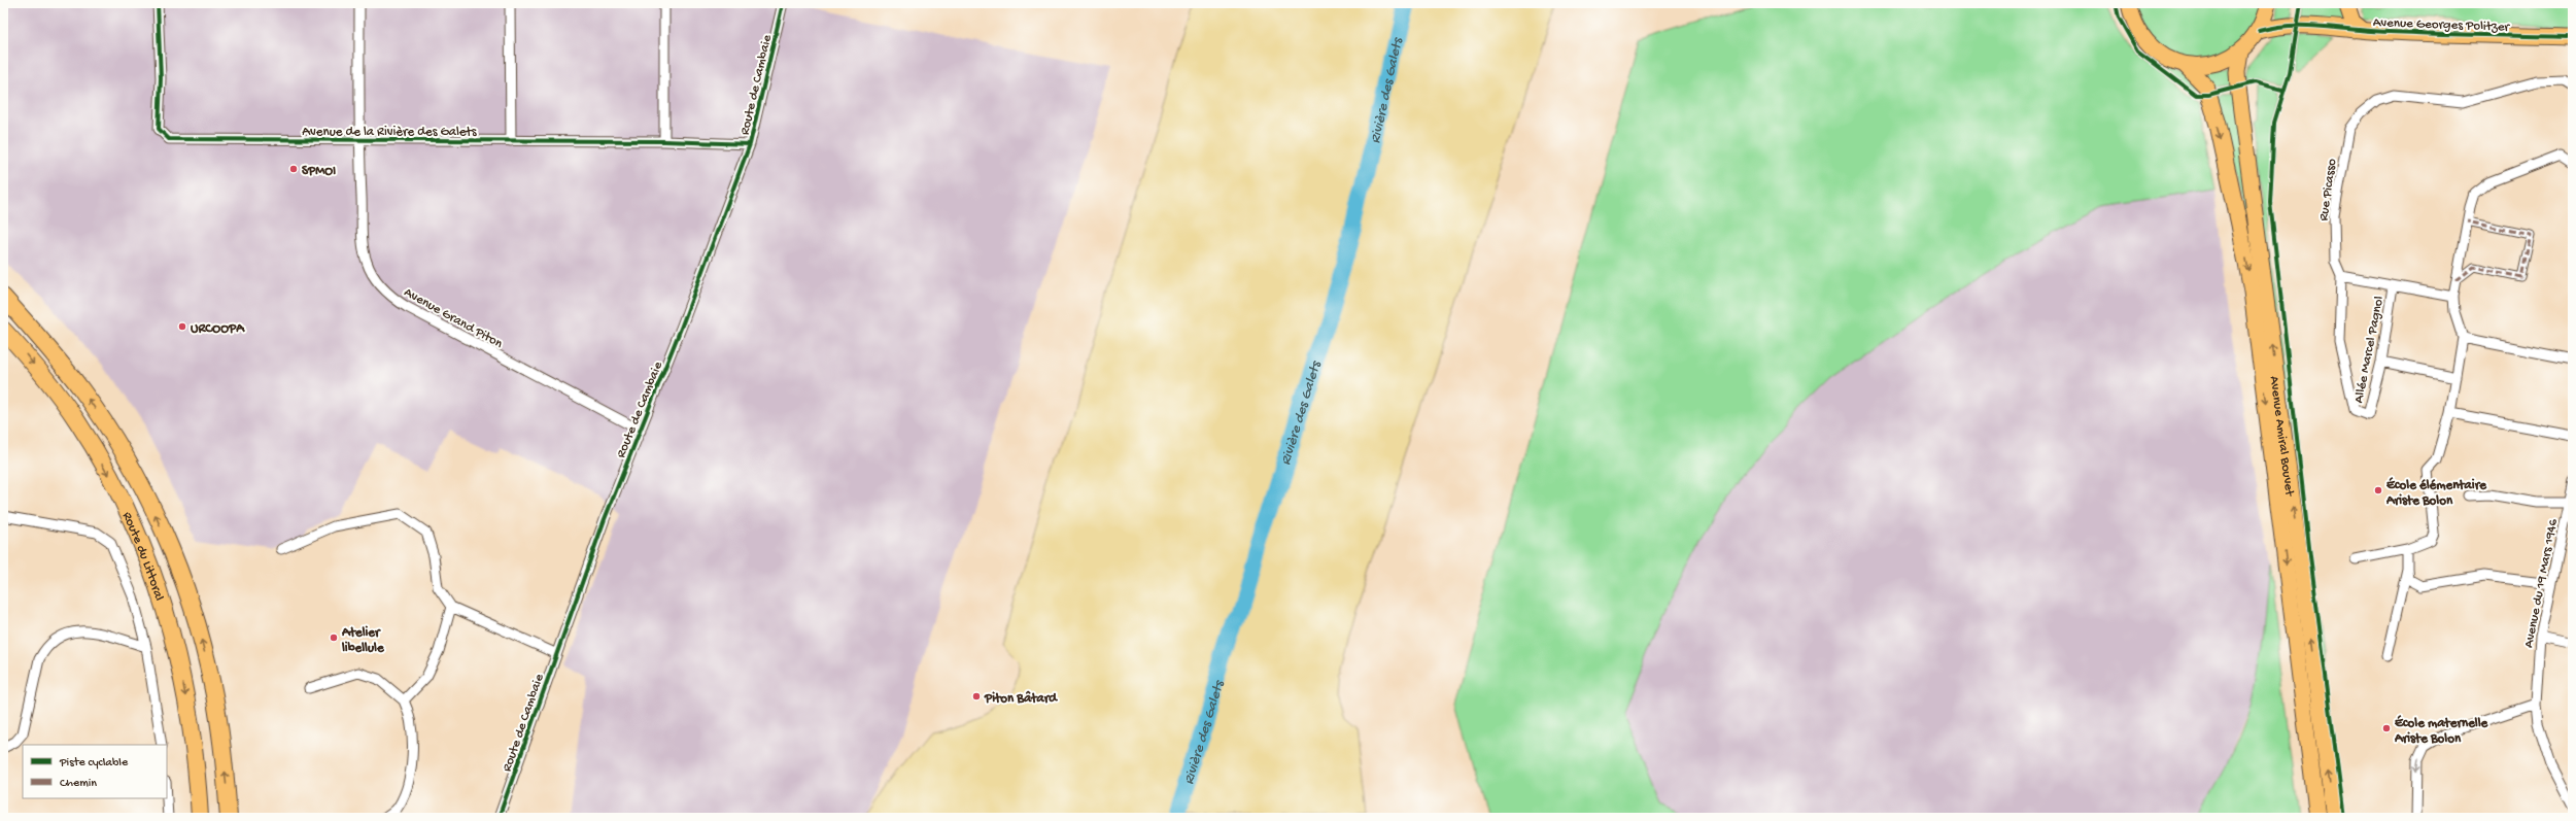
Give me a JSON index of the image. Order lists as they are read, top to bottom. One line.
{"streets":{"highway":["Route du Littoral"],"main road":["Avenue Georges Politzer","Avenue Amiral Bouvet"],"street":["Route de Cambaie","Avenue de la Rivière des Galets","Rue Picasso","Avenue Grand Piton","Allée Marcel Pagnol","Avenue du 19 Mars 1946"]},"crossings":[["Route de Cambaie","Avenue de la Rivière des Galets"],["Route de Cambaie","Avenue Grand Piton"],["Avenue de la Rivière des Galets","Avenue Grand Piton"],["Rue Picasso","Allée Marcel Pagnol"]],"water":["Rivière des Galets"],"places":["SPMOI","URCOOPA","École élémentaire Ariste Bolon","Atelier libellule","Piton Bâtard","École maternelle Ariste Bolon"],"legend":["Piste cyclable","Chemin"]}
